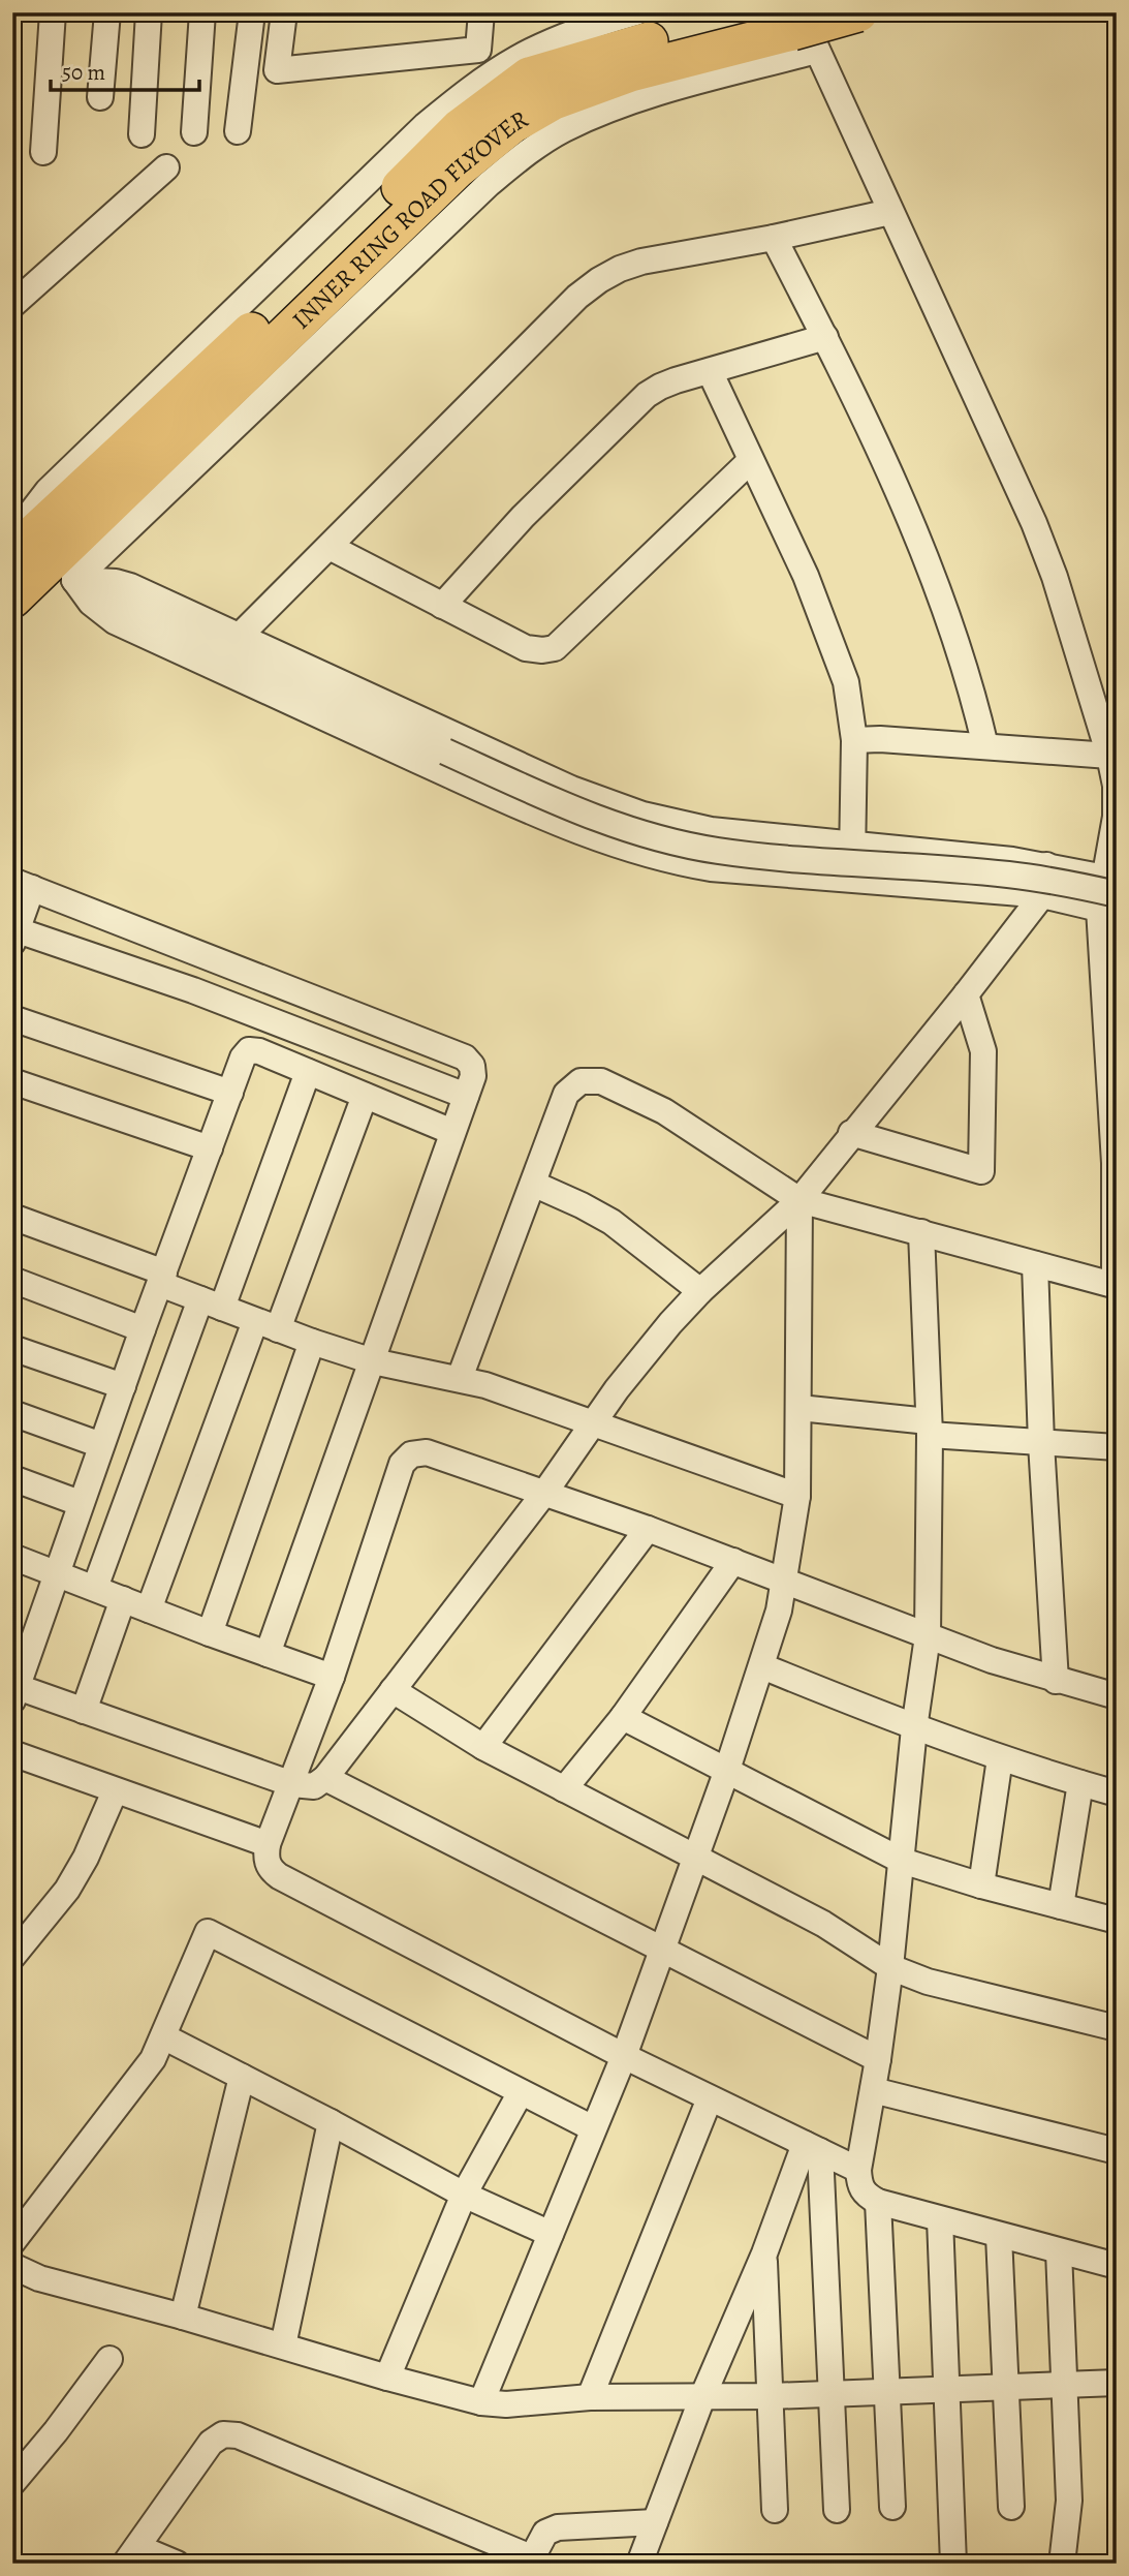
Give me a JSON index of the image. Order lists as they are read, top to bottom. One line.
{"streets":{"highway":["INNER RING ROAD FLYOVER"]},"scale_bar":"50 m"}
